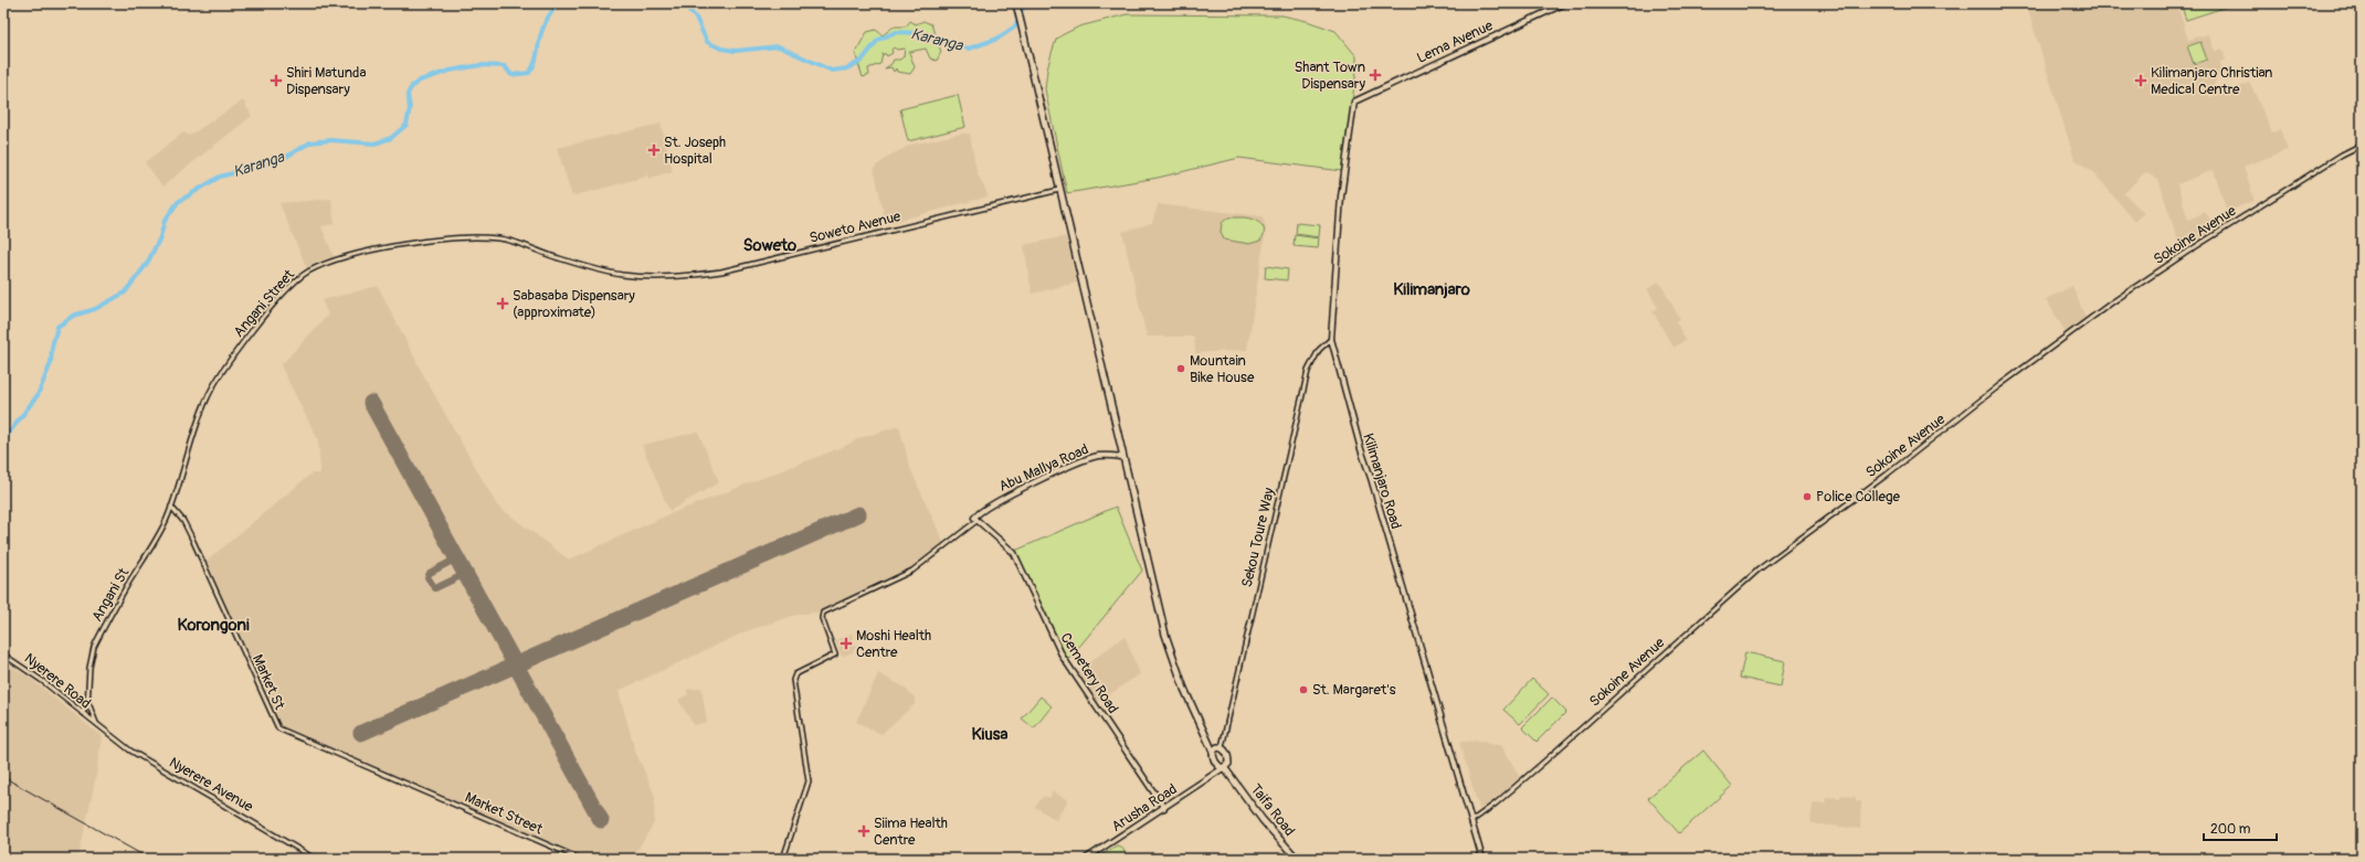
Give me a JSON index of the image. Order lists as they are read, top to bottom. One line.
{"streets":{"highway":["Taifa Road"],"main road":["Lema Avenue","Abu Mallya Road","Kilimanjaro Road","Cemetery Road","Arusha Road"],"street":["Soweto Avenue","Sokoine Avenue","Angani Street","Sekou Toure Way","Angani St","Nyerere Road","Market St","Nyerere Avenue","Market Street"]},"crossings":[["Lema Avenue","Kilimanjaro Road"],["Soweto Avenue","Angani Street"],["Sokoine Avenue","Kilimanjaro Road"],["Angani Street","Angani St"],["Angani Street","Market St"],["Abu Mallya Road","Cemetery Road"],["Kilimanjaro Road","Sekou Toure Way"],["Sekou Toure Way","Taifa Road"],["Angani St","Market St"],["Cemetery Road","Arusha Road"],["Nyerere Road","Nyerere Avenue"],["Market St","Market Street"],["Arusha Road","Taifa Road"]],"districts":["Soweto","Kilimanjaro","Korongoni","Kiusa"],"water":["Karanga"],"places":{"health":["Shant Town Dispensary","Shiri Matunda Dispensary","Kilimanjaro Christian Medical Centre","St. Joseph Hospital","Sabasaba Dispensary (approximate)","Moshi Health Centre","Siima Health Centre"],"other":["Mountain Bike House","Police College","St. Margaret's"]},"scale_bar":"200 m"}
